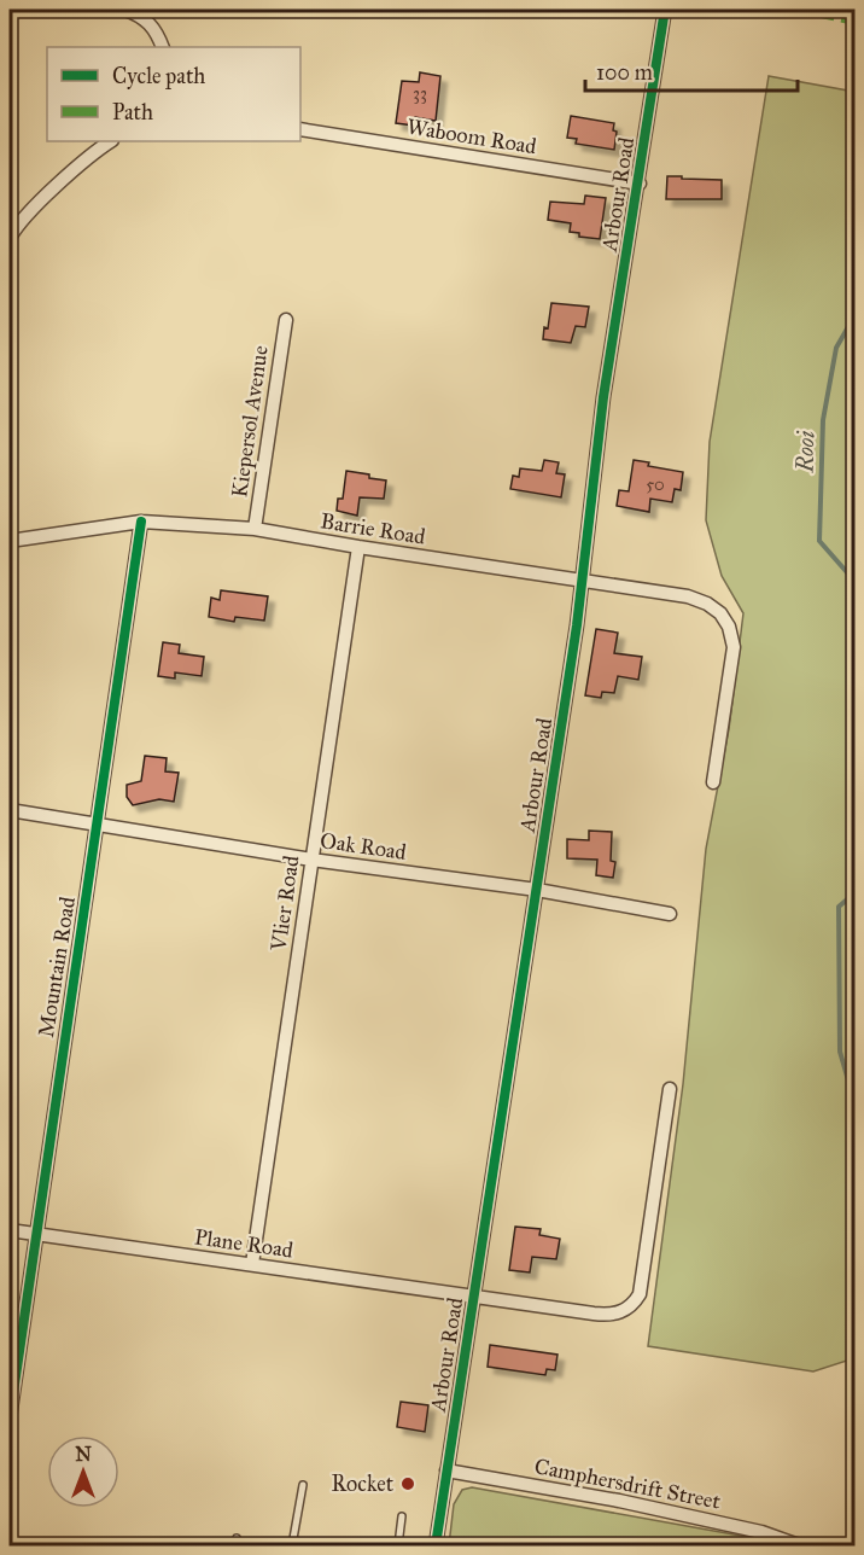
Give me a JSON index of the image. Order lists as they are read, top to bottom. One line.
{"streets":{"street":["Waboom Road","Arbour Road","Kiepersol Avenue","Barrie Road","Oak Road","Vlier Road","Mountain Road","Plane Road","Camphersdrift Street"]},"crossings":[["Waboom Road","Arbour Road"],["Arbour Road","Barrie Road"],["Arbour Road","Oak Road"],["Arbour Road","Plane Road"],["Arbour Road","Camphersdrift Street"],["Kiepersol Avenue","Barrie Road"],["Barrie Road","Vlier Road"],["Barrie Road","Mountain Road"],["Oak Road","Vlier Road"],["Oak Road","Mountain Road"],["Vlier Road","Plane Road"],["Mountain Road","Plane Road"]],"water":["Rooi"],"places":["Rocket"],"house_numbers":["33","50"],"legend":["Cycle path","Path"],"scale_bar":"100 m","north":"top"}
